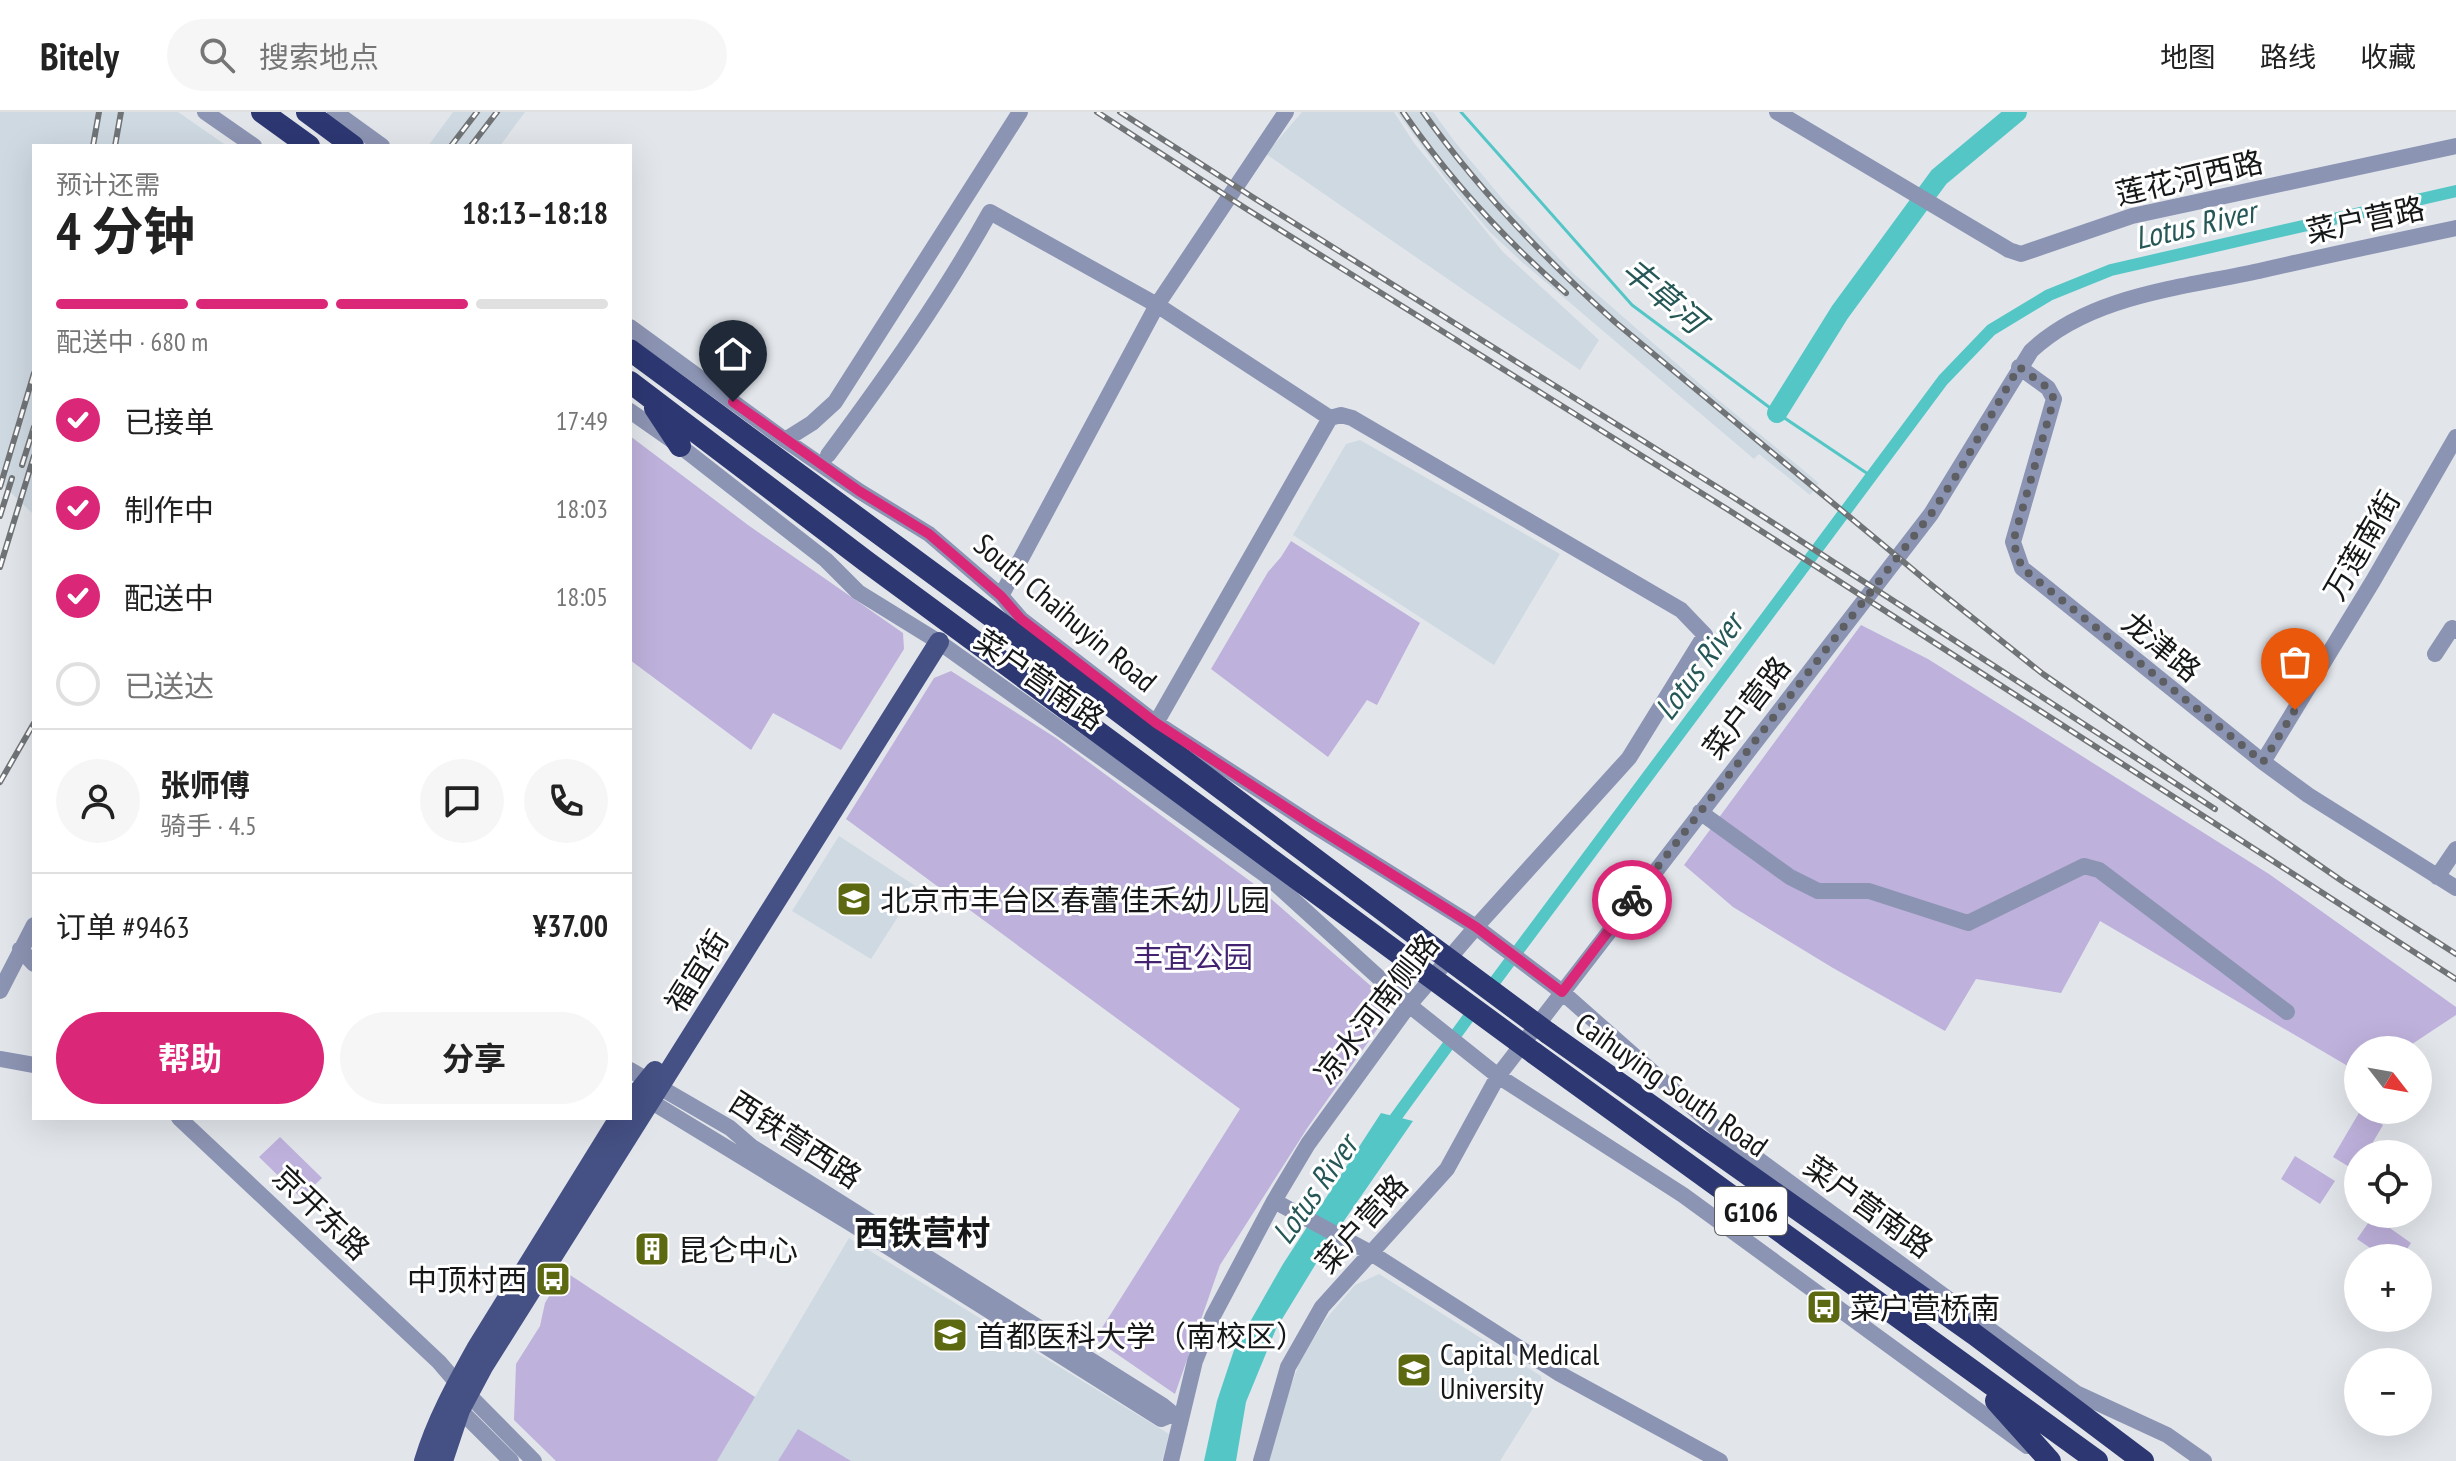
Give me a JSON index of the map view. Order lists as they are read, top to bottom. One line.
{"streets":{"highway":["Caihuying South Road","G106"],"main road":["福宜街"],"street":["莲花河西路","菜户营路","万莲南街","South Chaihuyin Road","龙津路","菜户营南路","凉水河南侧路","西铁营西路","京开东路"]},"crossings":[["菜户营路","South Chaihuyin Road"],["菜户营路","龙津路"],["菜户营路","菜户营南路"],["万莲南街","龙津路"],["South Chaihuyin Road","菜户营南路"],["South Chaihuyin Road","凉水河南侧路"],["菜户营南路","福宜街"],["菜户营南路","凉水河南侧路"],["福宜街","西铁营西路"],["福宜街","京开东路"],["凉水河南侧路","西铁营西路"]],"districts":["西铁营村"],"water":["Lotus River","丰草河"],"parks":["丰宜公园"],"places":{"school or university":["北京市丰台区春蕾佳禾幼儿园","首都医科大学（南校区）","Capital Medical University"],"building":["昆仑中心"],"bus stop":["中顶村西","菜户营桥南"]},"north":"bottom right","page":{"header":"Bitely","search":"搜索地点","nav":["地图","路线","收藏"],"heading":["4 分钟","预计还需","18:13–18:18"],"panel":["张师傅","骑手 · 4.5","订单 #9463","¥37.00"],"bar":"配送中 · 680 m","list":[["已接单","17:49"],["制作中","18:03"],["配送中","18:05"],"已送达"],"buttons":["帮助","分享"],"map_buttons":["+","−"]}}
